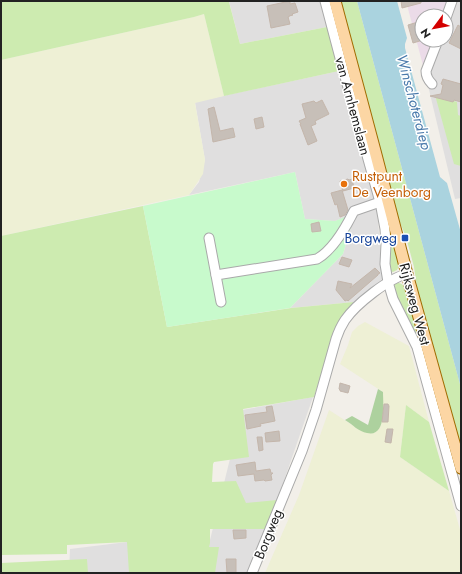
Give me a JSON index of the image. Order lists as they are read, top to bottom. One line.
{"streets":{"main road":["Rijksweg West"],"street":["van Arnhemslaan","Borgweg"]},"crossings":[["van Arnhemslaan","Rijksweg West"],["van Arnhemslaan","Borgweg"],["Rijksweg West","Borgweg"]],"water":["Winschoterdiep"],"places":{"other":["Rustpunt De Veenborg"],"transit":["Borgweg"]},"north":"bottom left"}
